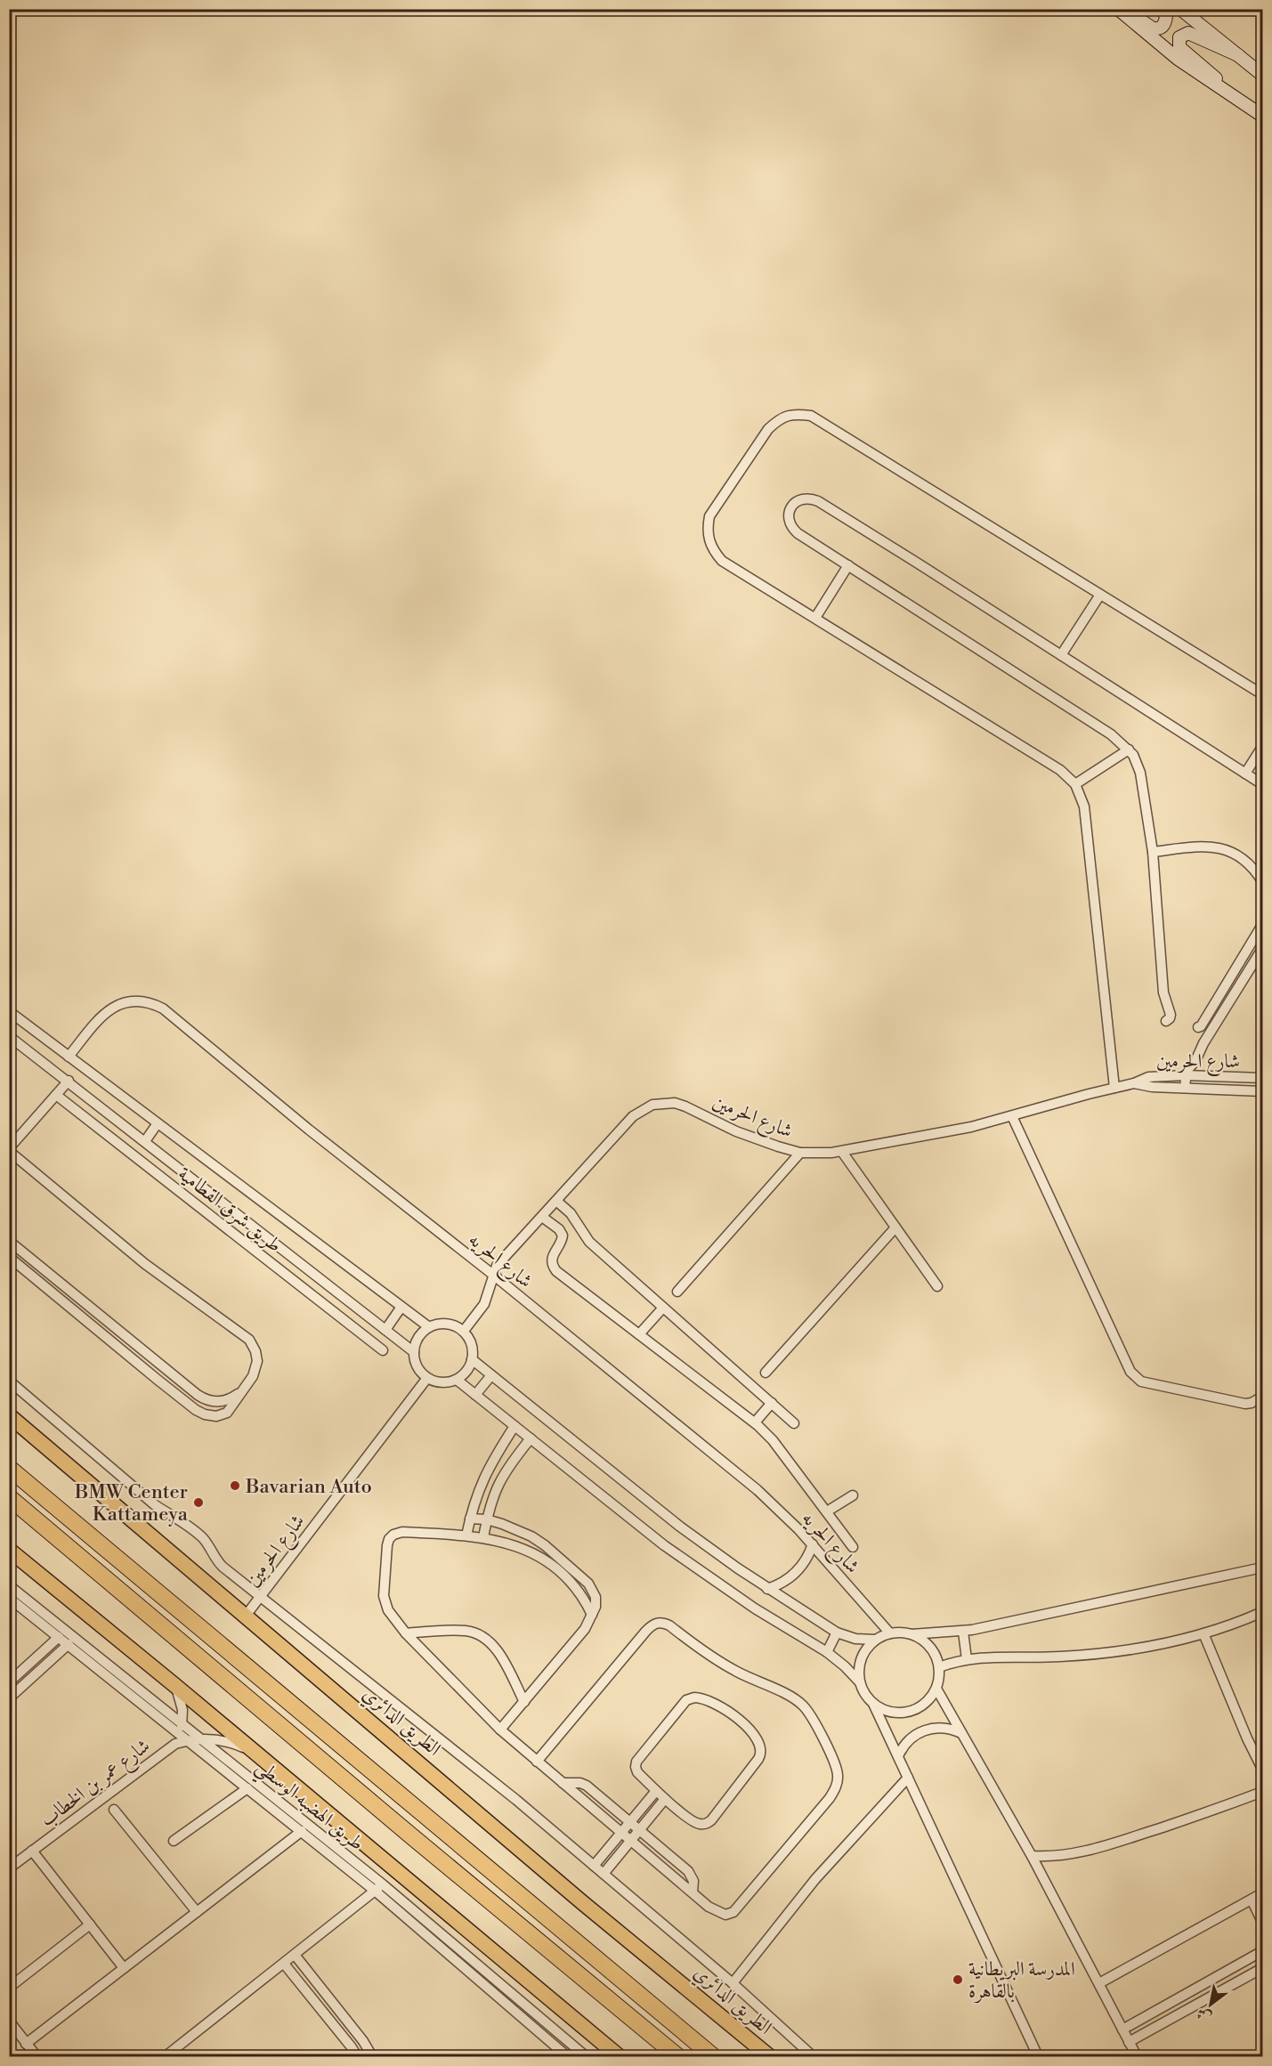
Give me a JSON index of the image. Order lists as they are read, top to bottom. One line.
{"streets":{"highway":["الطريق الدائري"],"street":["شارع الحرمين","طريق شرق القطامية","شارع الحريه","شارع عمر بن الخطاب","طريق الهضبه الوسطي"]},"crossings":[["شارع الحرمين","شارع الحريه"],["شارع الحرمين","الطريق الدائري"],["شارع عمر بن الخطاب","طريق الهضبه الوسطي"]],"places":["Bavarian Auto","BMW Center Kattameya","المدرسة البريطانية بالقاهرة"],"north":"bottom left"}
